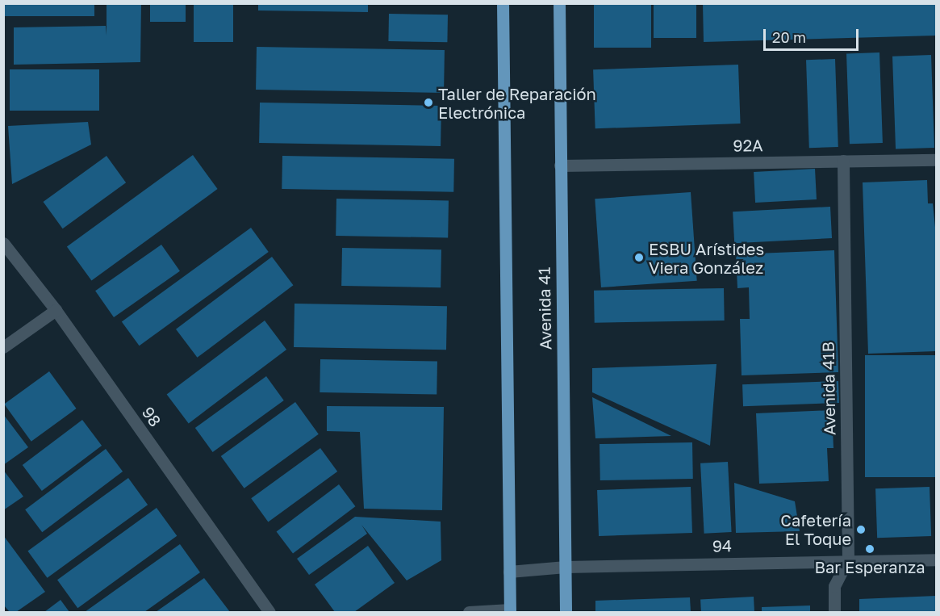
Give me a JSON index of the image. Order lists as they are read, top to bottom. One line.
{"streets":{"main road":["Avenida 41"],"street":["92A","Avenida 41B","98","94"]},"crossings":[["92A","Avenida 41"],["92A","Avenida 41B"],["Avenida 41","94"],["Avenida 41B","94"]],"places":["Taller de Reparación Electrónica","ESBU Arístides Viera González","Cafetería El Toque","Bar Esperanza"],"scale_bar":"20 m"}
